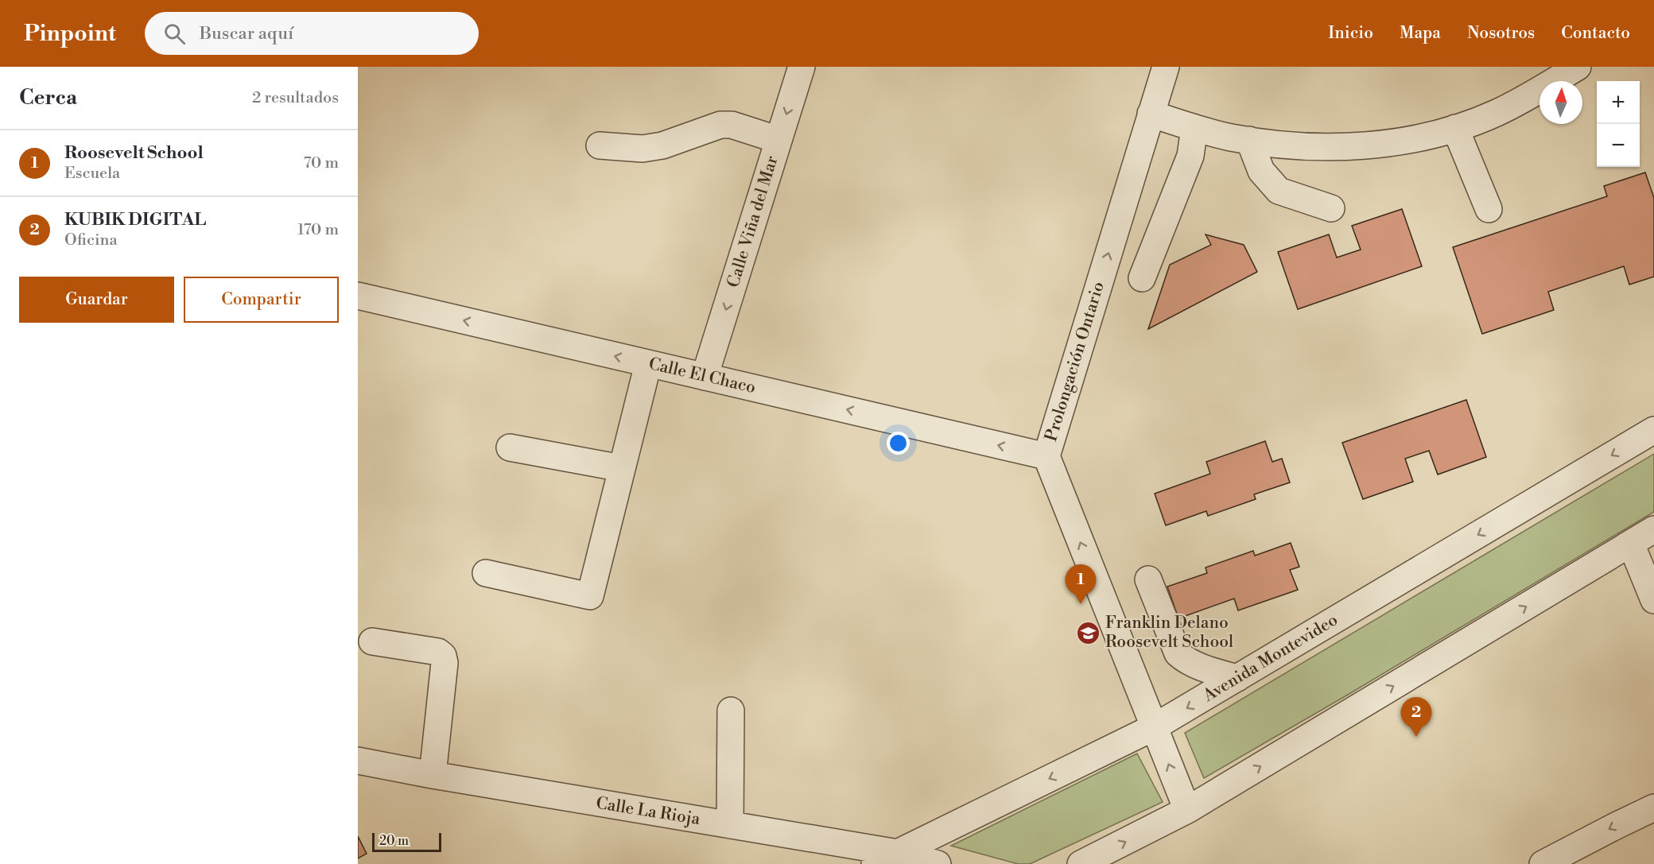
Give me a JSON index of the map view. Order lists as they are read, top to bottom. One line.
{"streets":{"street":["Calle Viña del Mar","Prolongación Ontario","Calle El Chaco","Avenida Montevideo","Calle La Rioja"]},"crossings":[["Calle Viña del Mar","Calle El Chaco"],["Prolongación Ontario","Calle El Chaco"],["Prolongación Ontario","Avenida Montevideo"],["Avenida Montevideo","Calle La Rioja"]],"one_way":["Calle Viña del Mar","Prolongación Ontario"],"places":{"school or university":["Franklin Delano Roosevelt School"]},"scale_bar":"20 m","north":"top","page":{"header":"Pinpoint","search":"Buscar aquí","nav":["Inicio","Mapa","Nosotros","Contacto"],"heading":["Cerca","2 resultados"],"map_buttons":["+","−"],"list":[{"mark":"1","name":"Roosevelt School","note":"Escuela","value":"70 m"},{"mark":"2","name":"KUBIK DIGITAL","note":"Oficina","value":"170 m"}],"buttons":["Guardar","Compartir"],"pins":["1","2"],"scale":"20 m"}}
